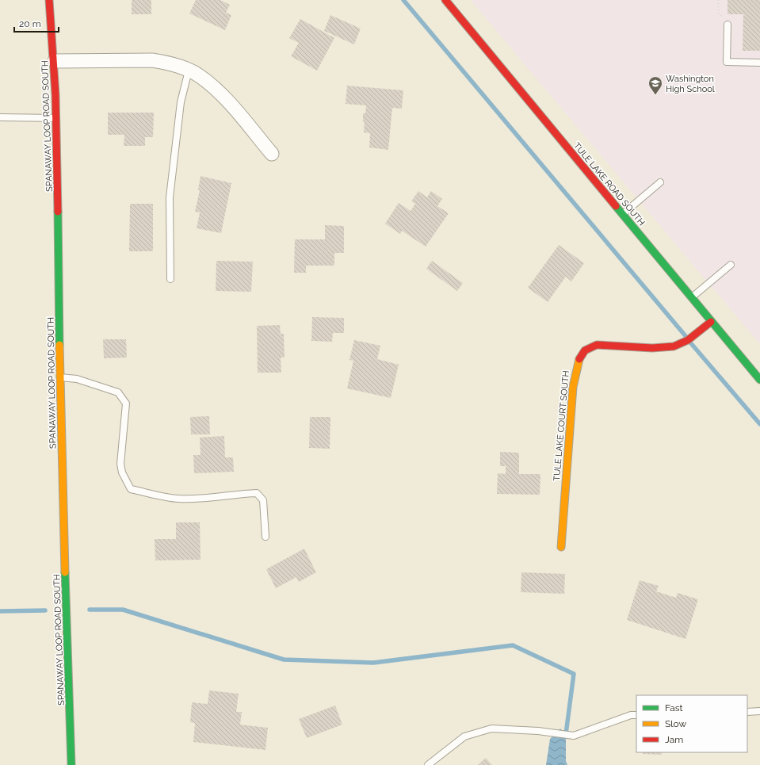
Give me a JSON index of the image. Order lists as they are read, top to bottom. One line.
{"streets":{"street":["SPANAWAY LOOP ROAD SOUTH","TULE LAKE ROAD SOUTH","TULE LAKE COURT SOUTH"]},"crossings":[["TULE LAKE ROAD SOUTH","TULE LAKE COURT SOUTH"]],"places":{"school or university":["Washington High School"]},"legend":["Fast","Slow","Jam"],"scale_bar":"20 m"}
